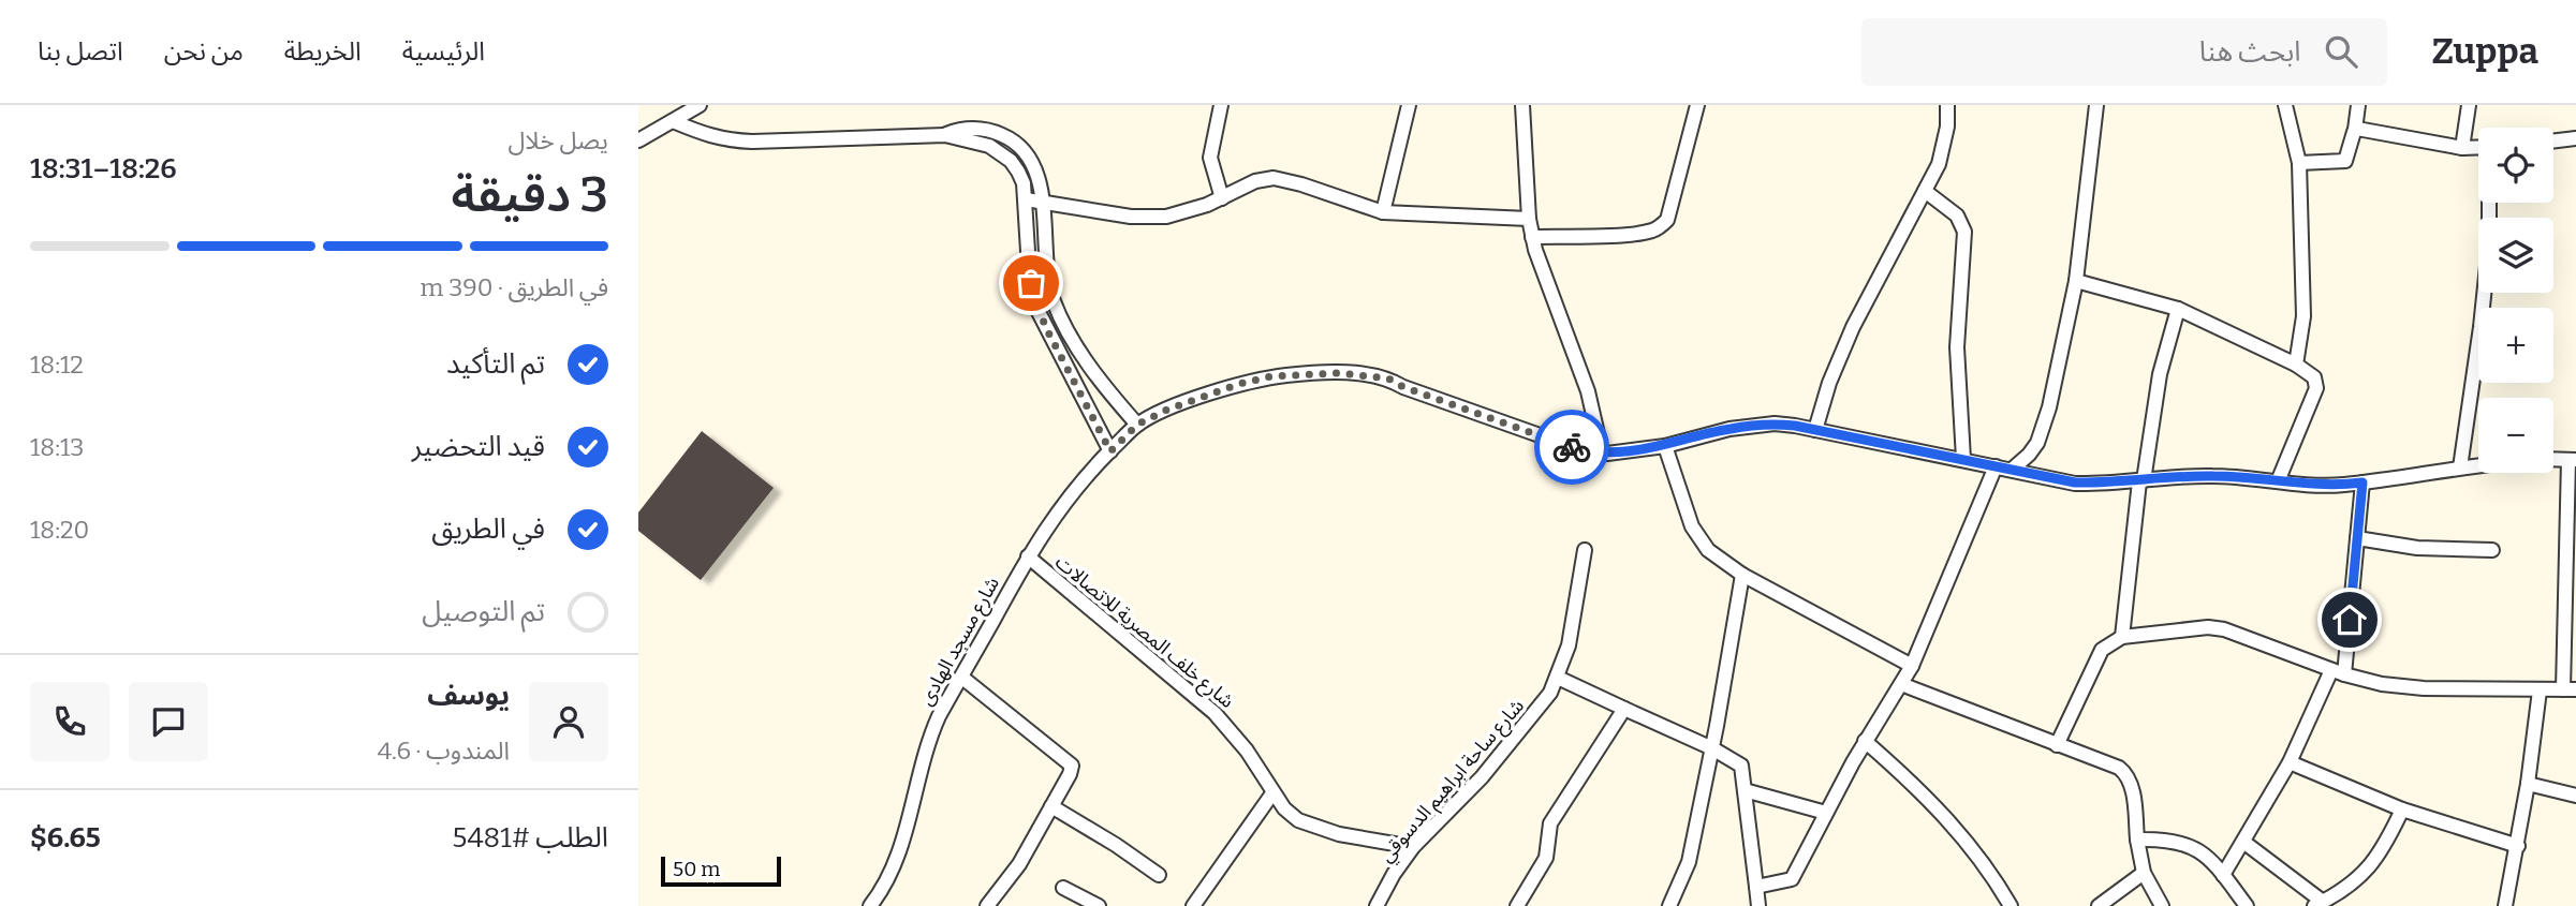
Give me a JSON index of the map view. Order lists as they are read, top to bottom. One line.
{"streets":{"street":["شارع خلف المصرية للاتصالات","شارع مسجد الهادى","شارع ساحة ابراهيم الدسوقي"]},"crossings":[["شارع خلف المصرية للاتصالات","شارع مسجد الهادى"],["شارع خلف المصرية للاتصالات","شارع ساحة ابراهيم الدسوقي"]],"scale_bar":"50 m","page":{"header":"Zuppa","search":"ابحث هنا","nav":["الرئيسية","الخريطة","من نحن","اتصل بنا"],"heading":["3 دقيقة","يصل خلال","18:26–18:31"],"panel":["يوسف","المندوب · 4.6","الطلب #5481","$6.65"],"map_buttons":["+","−"],"bar":"في الطريق · 390 m","list":[["تم التأكيد","18:12"],["قيد التحضير","18:13"],["في الطريق","18:20"],"تم التوصيل"],"scale":"50 m"}}
